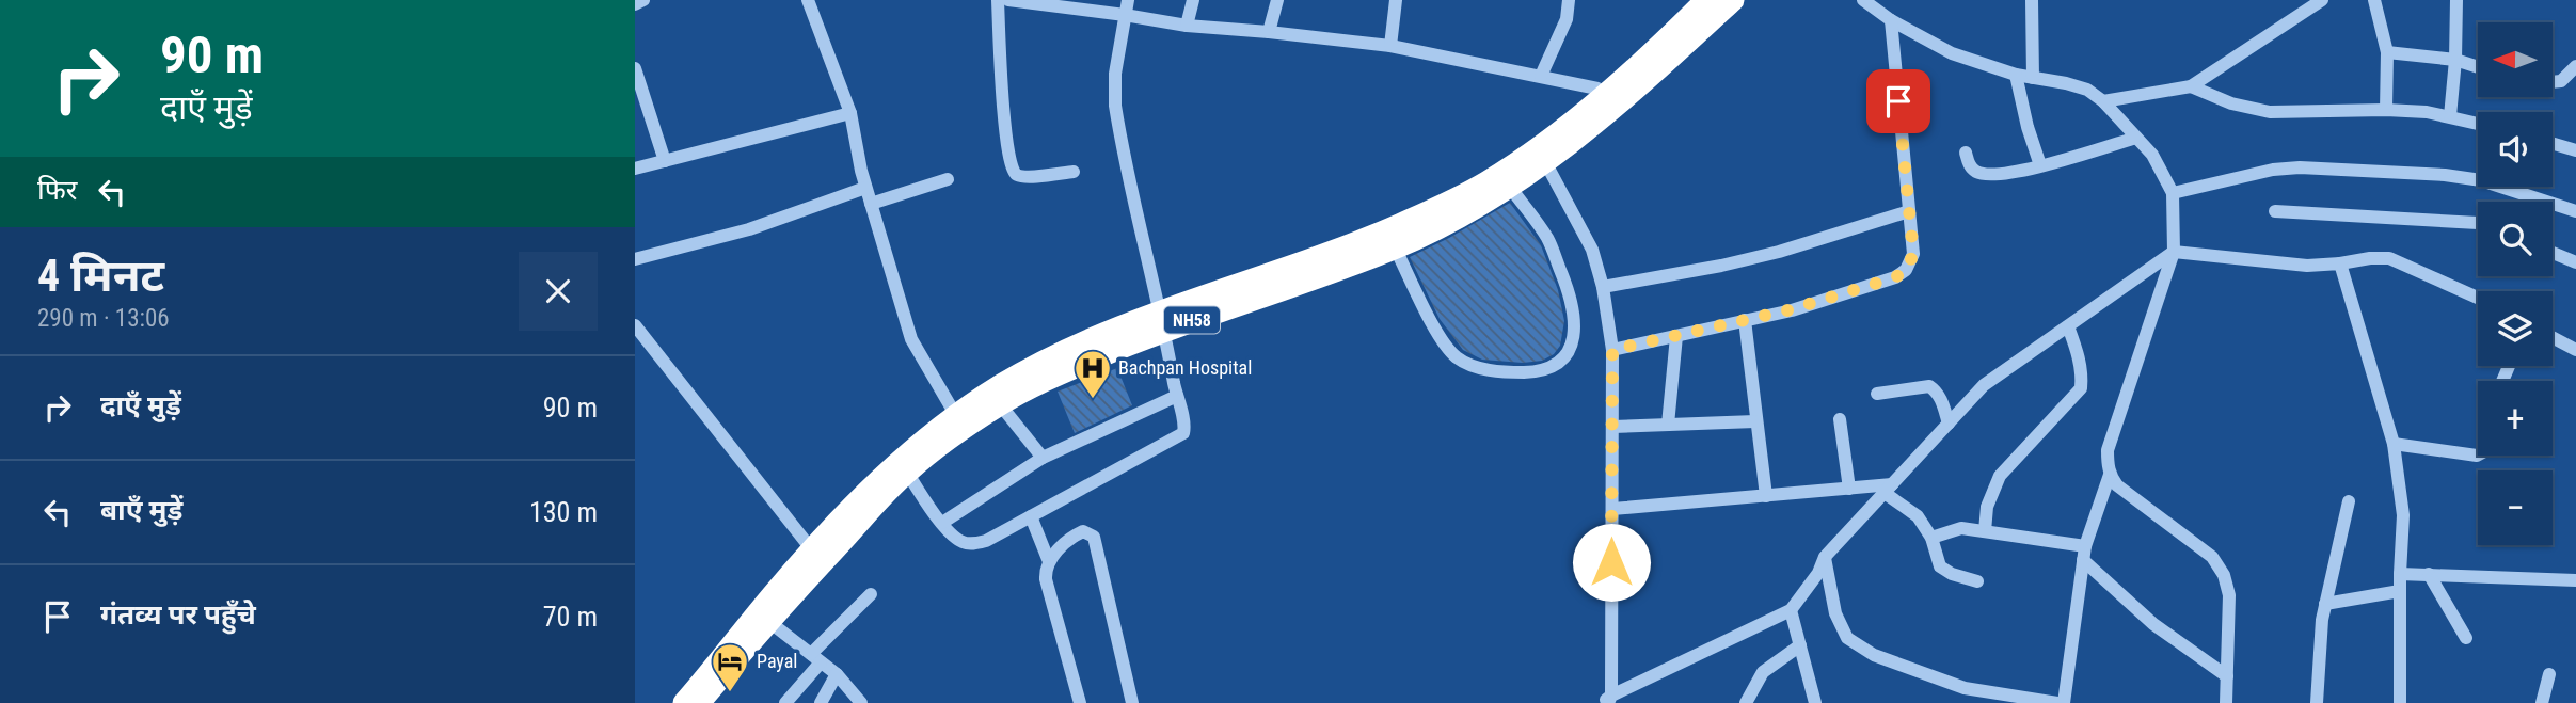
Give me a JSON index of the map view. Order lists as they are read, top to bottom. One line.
{"streets":{"highway":["NH58"]},"places":{"hospital":["Bachpan Hospital"],"hotel":["Payal"]},"north":"left","page":{"turn":["90 m","दाएँ मुड़ें"],"map_buttons":["+","−"],"then":"फिर","heading":["4 मिनट","290 m · 13:06"],"list":[{"name":"दाएँ मुड़ें","value":"90 m"},{"name":"बाएँ मुड़ें","value":"130 m"},{"name":"गंतव्य पर पहुँचे","value":"70 m"}]}}
